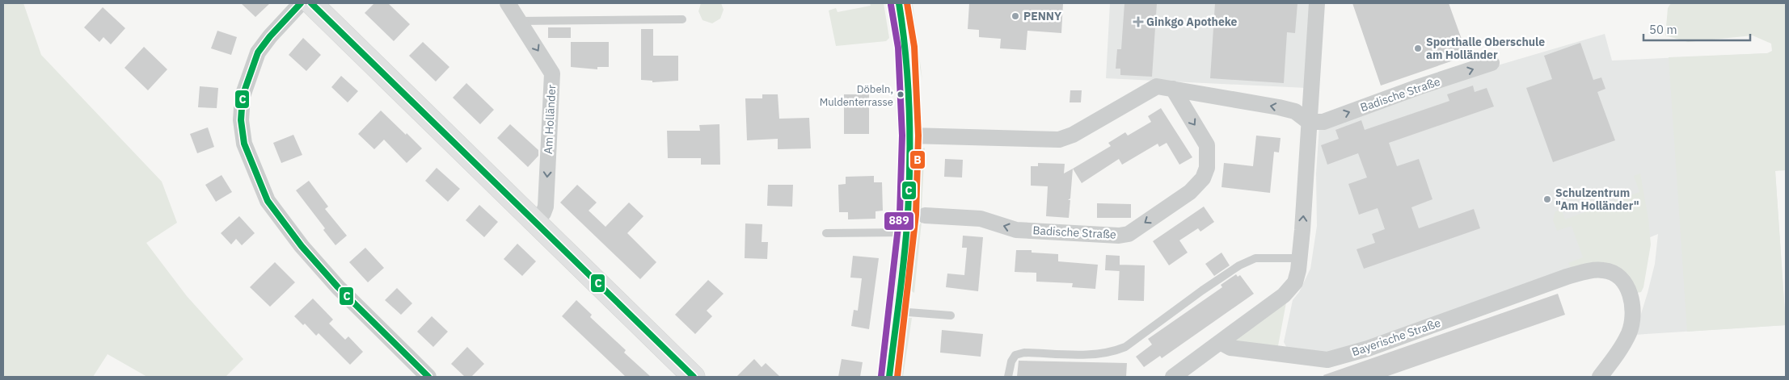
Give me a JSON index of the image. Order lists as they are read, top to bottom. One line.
{"streets":{"street":["Badische Straße","Am Holländer","Bayerische Straße"]},"one_way":["Am Holländer"],"places":{"other":["PENNY","Sporthalle Oberschule am Holländer","Döbeln, Muldenterrasse","Schulzentrum \"Am Holländer\""],"health":["Ginkgo Apotheke"]},"lines":["transit line C","transit line B","transit line 889"],"scale_bar":"50 m"}
